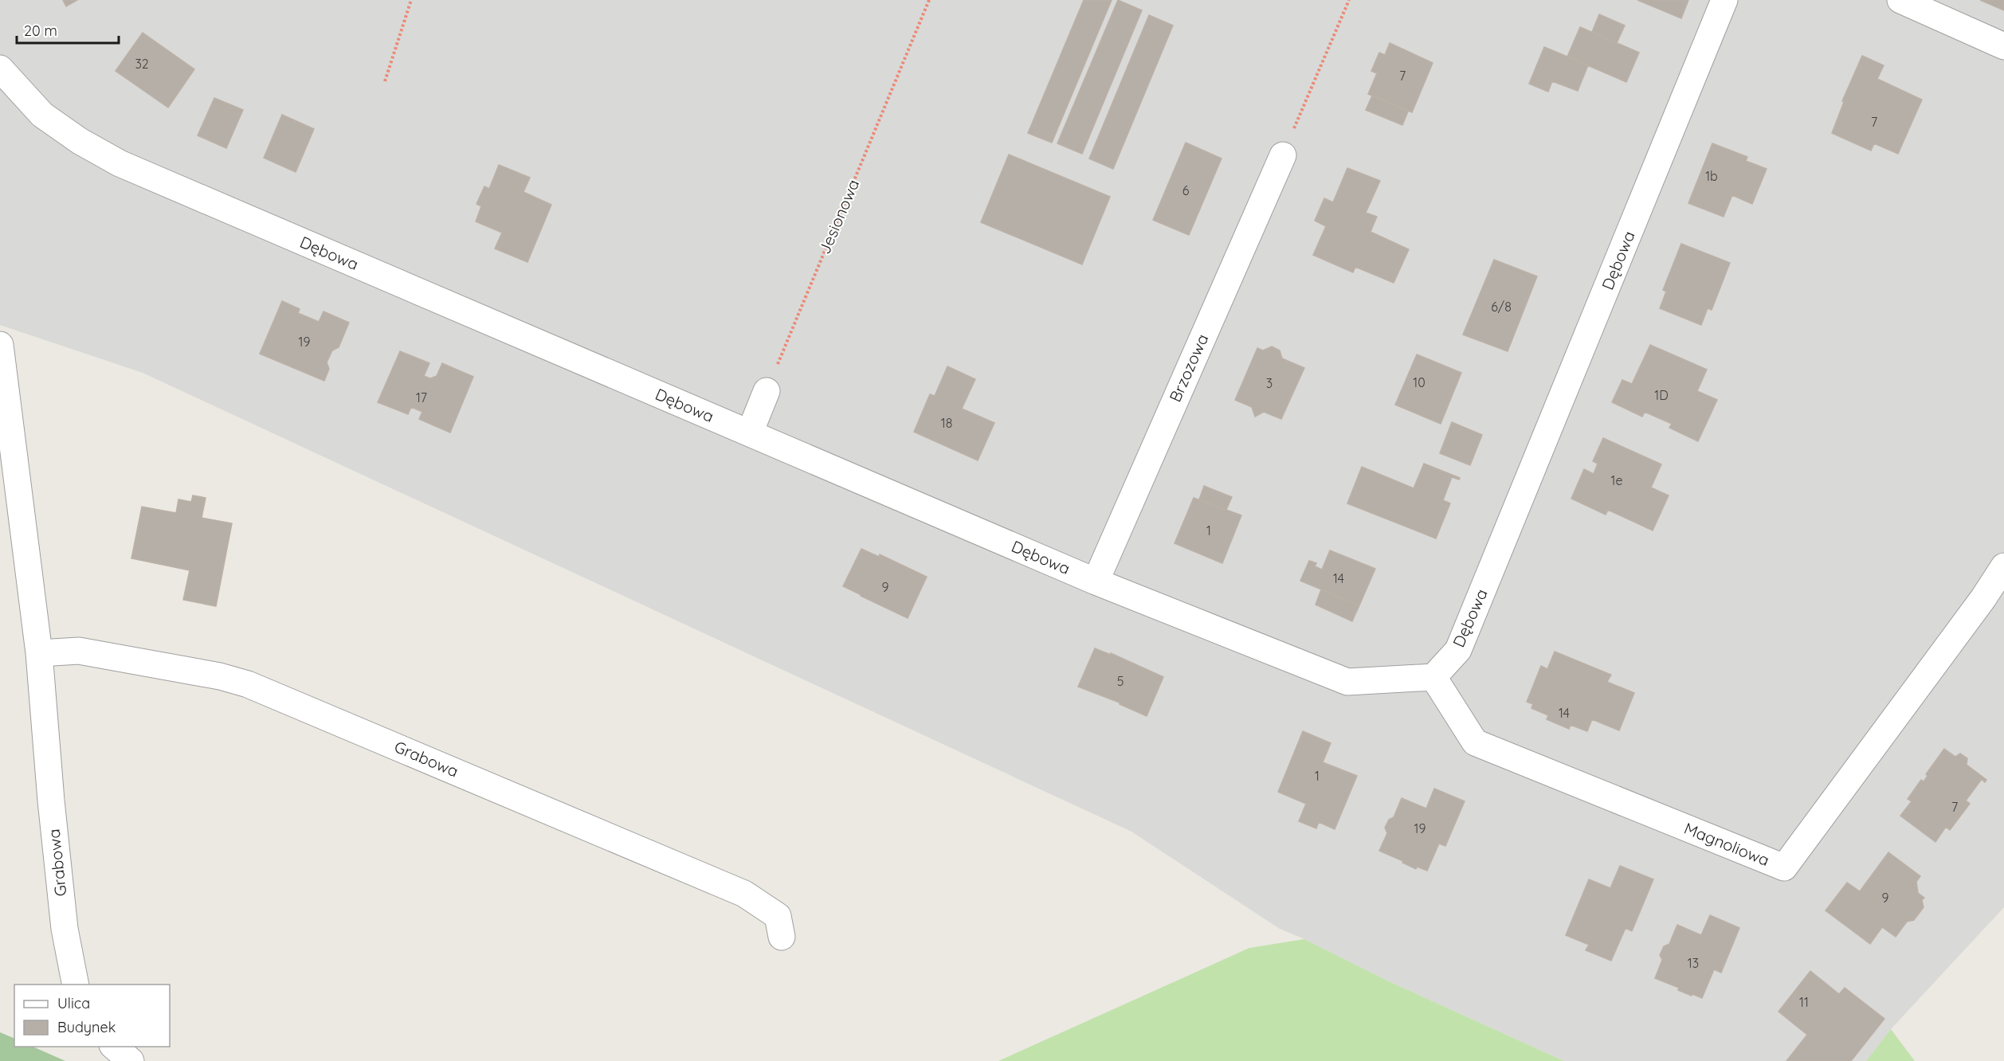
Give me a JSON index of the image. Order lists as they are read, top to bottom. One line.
{"streets":{"street":["Dębowa","Brzozowa","Grabowa","Magnoliowa"],"path":["Jesionowa"]},"crossings":[["Dębowa","Brzozowa"],["Dębowa","Magnoliowa"]],"house_numbers":["32","7","7","1b","6","6/8","19","10","3","1D","17","18","1e","1","14","9","5","14","1","7","19","9","13","11"],"legend":["Ulica","Budynek"],"scale_bar":"20 m"}
